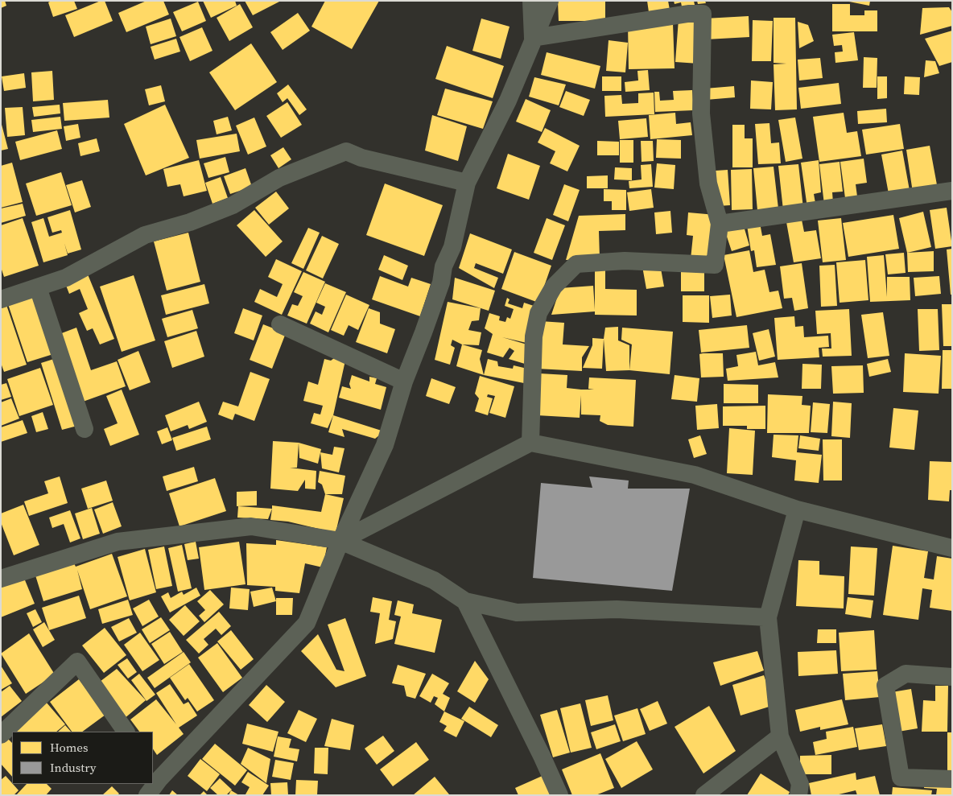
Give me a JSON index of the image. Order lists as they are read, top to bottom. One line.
{"legend":["Homes","Industry"]}
